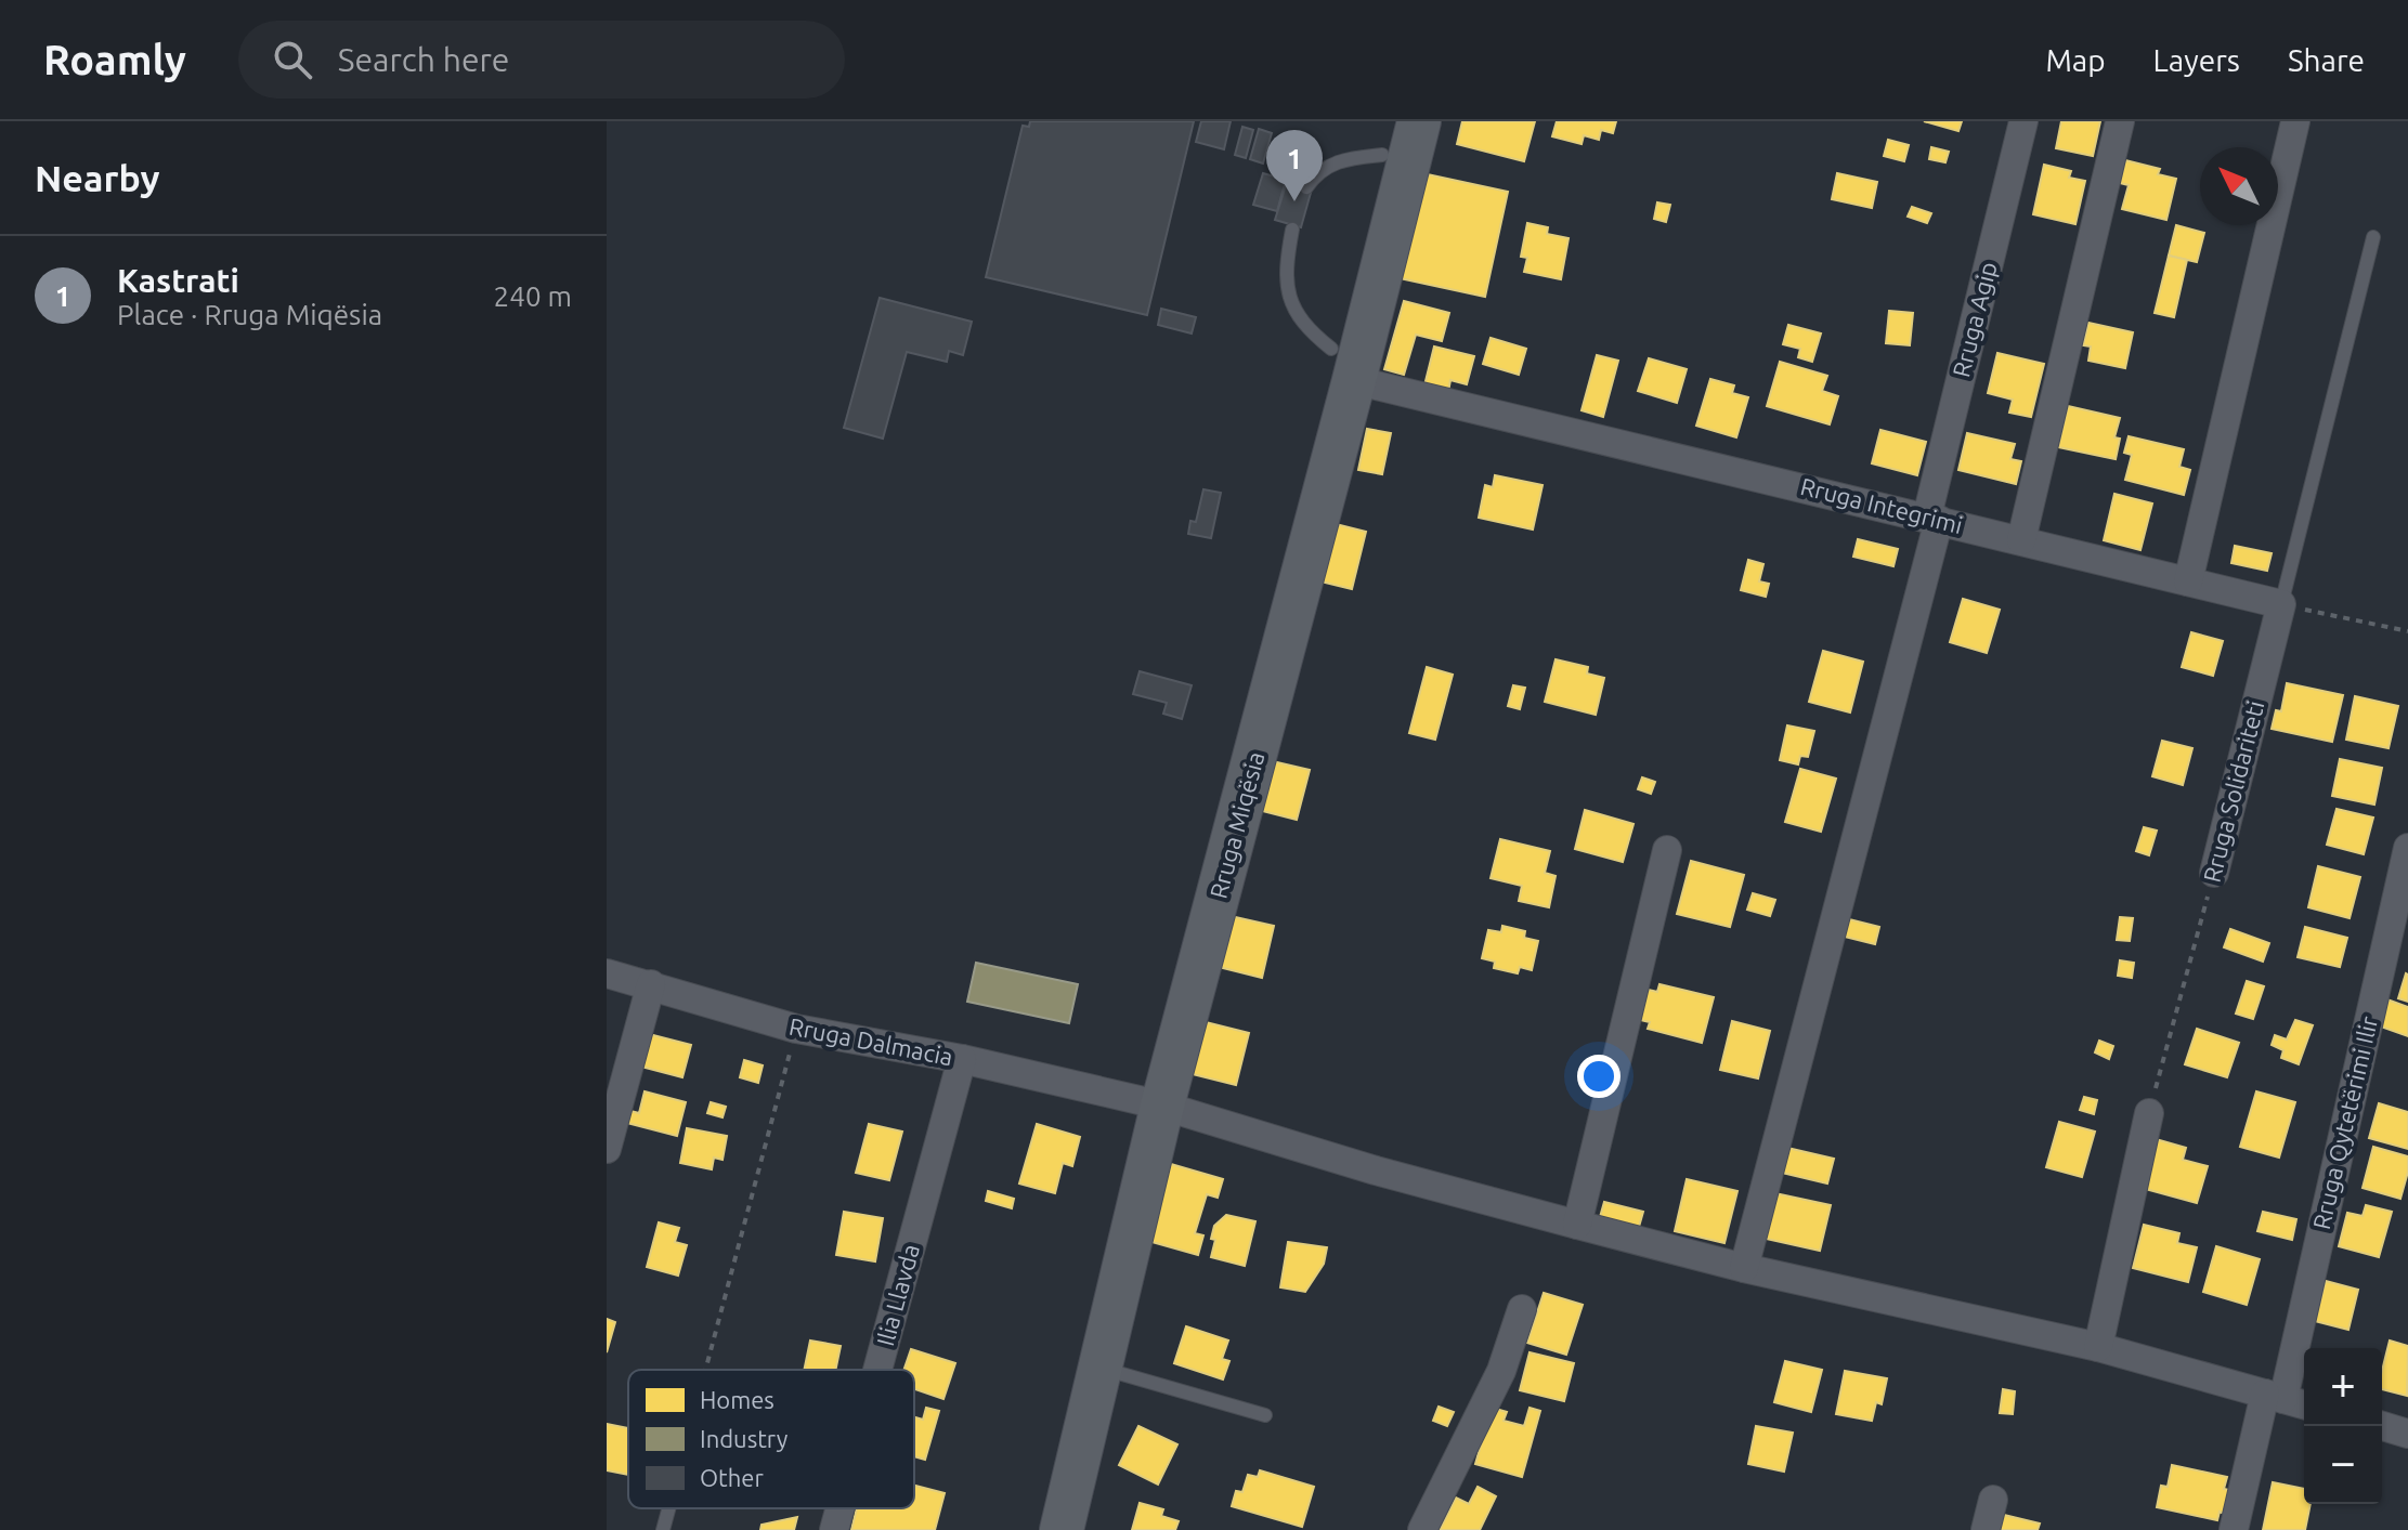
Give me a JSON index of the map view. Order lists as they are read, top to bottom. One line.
{"streets":{"main road":["Rruga Miqësia"],"street":["Rruga Agip","Rruga Integrimi","Rruga Solidariteti","Rruga Dalmacia","Rruga Qytetërimi Ilir","Ilia Llavda"]},"crossings":[["Rruga Agip","Rruga Integrimi"],["Rruga Agip","Rruga Dalmacia"],["Rruga Integrimi","Rruga Solidariteti"],["Rruga Integrimi","Rruga Miqësia"],["Rruga Miqësia","Rruga Dalmacia"],["Rruga Dalmacia","Rruga Qytetërimi Ilir"],["Rruga Dalmacia","Ilia Llavda"]],"legend":["Homes","Industry","Other"],"north":"top left","page":{"header":"Roamly","search":"Search here","nav":["Map","Layers","Share"],"heading":"Nearby","pins":"1","list":[{"mark":"1","name":"Kastrati","note":"Place · Rruga Miqësia","value":"240 m"}],"map_buttons":["+","−"]}}
